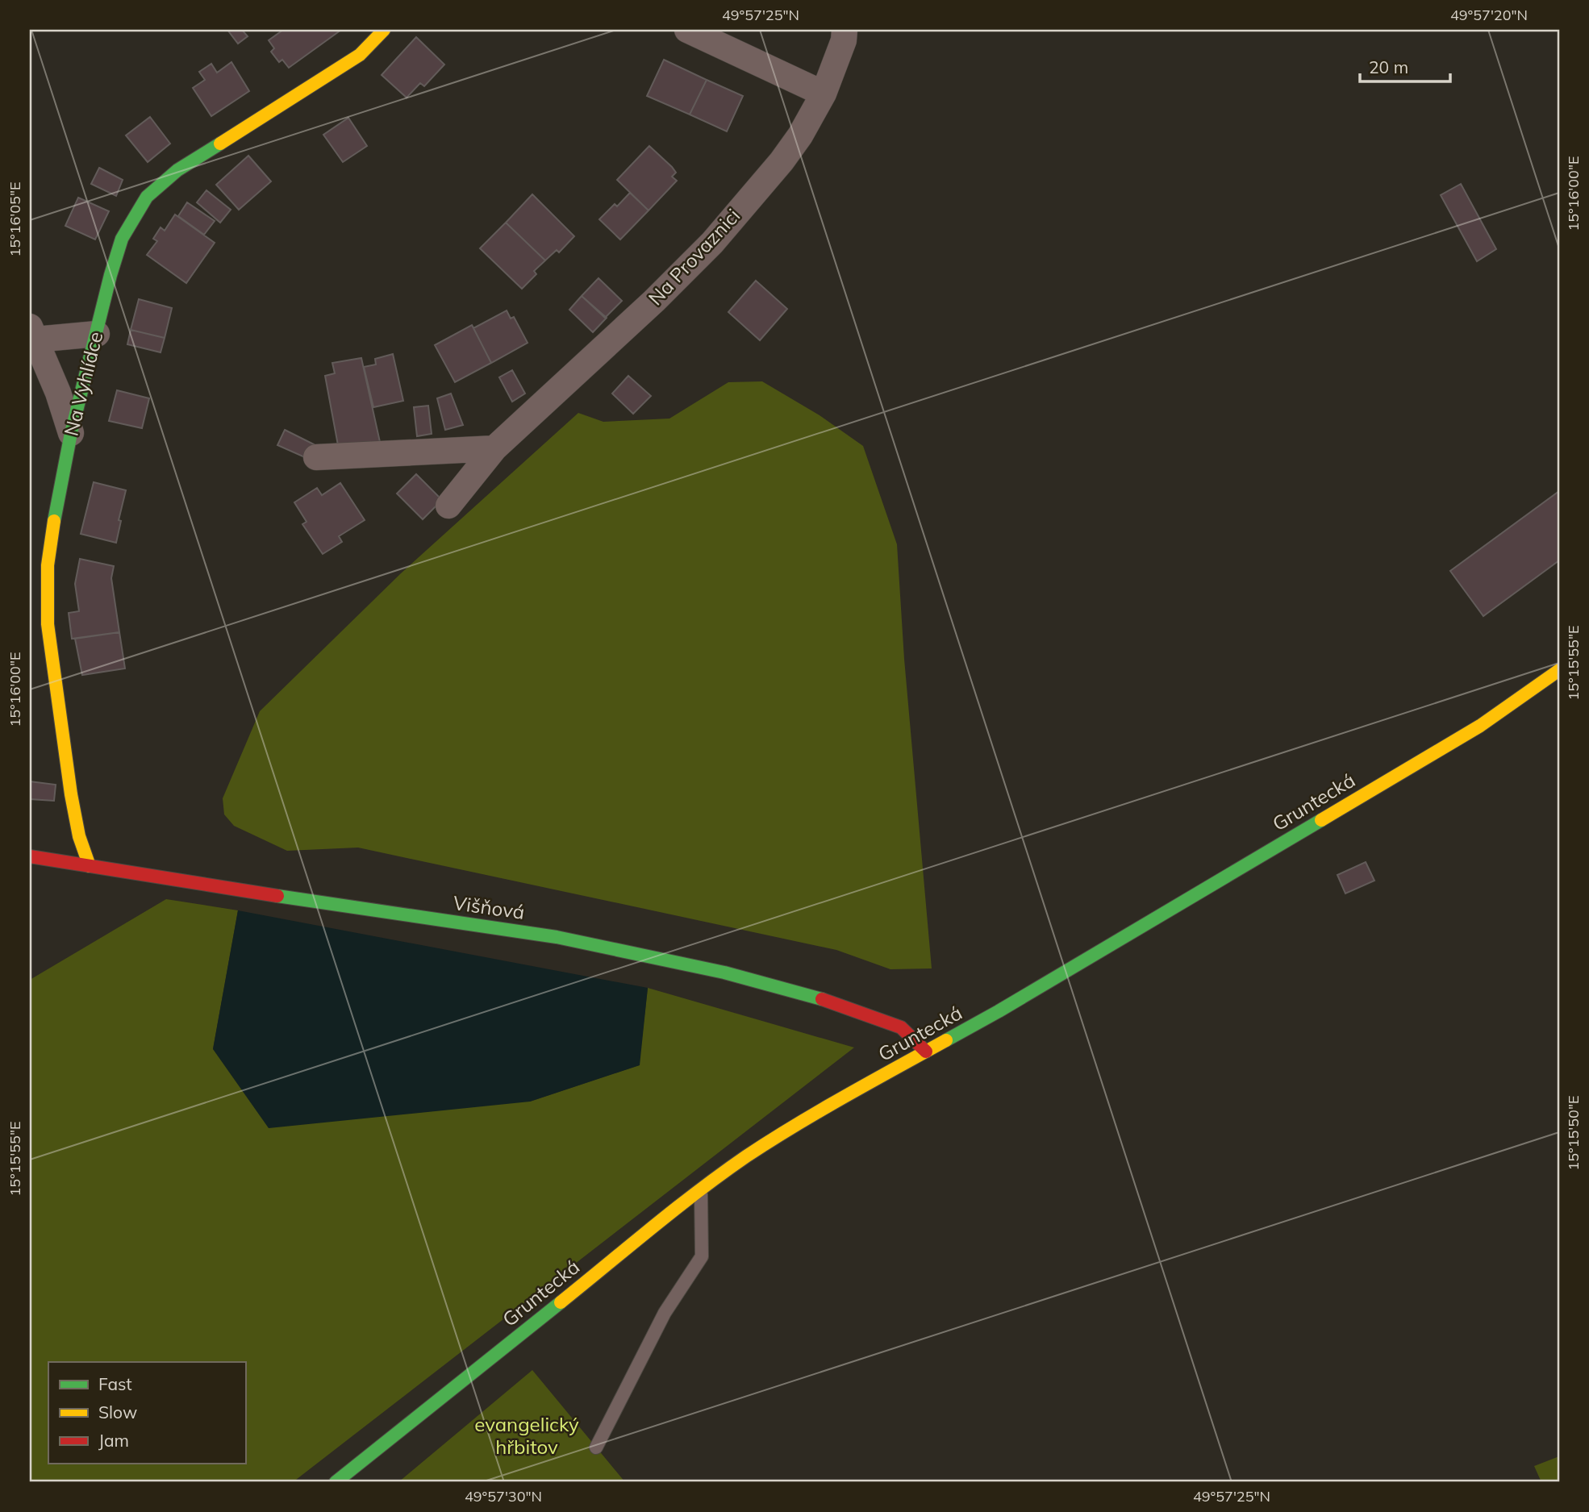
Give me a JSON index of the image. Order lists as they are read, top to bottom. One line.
{"streets":{"street":["Na Provaznici","Na Vyhlídce","Gruntecká","Višňová"]},"crossings":[["Na Vyhlídce","Višňová"],["Gruntecká","Višňová"]],"parks":["evangelický hřbitov"],"legend":["Fast","Slow","Jam"],"scale_bar":"20 m","coordinates":["49°57'25\"N","49°57'20\"N","15°16'00\"E","15°16'05\"E","15°15'55\"E","15°15'50\"E","49°57'30\"N"]}
